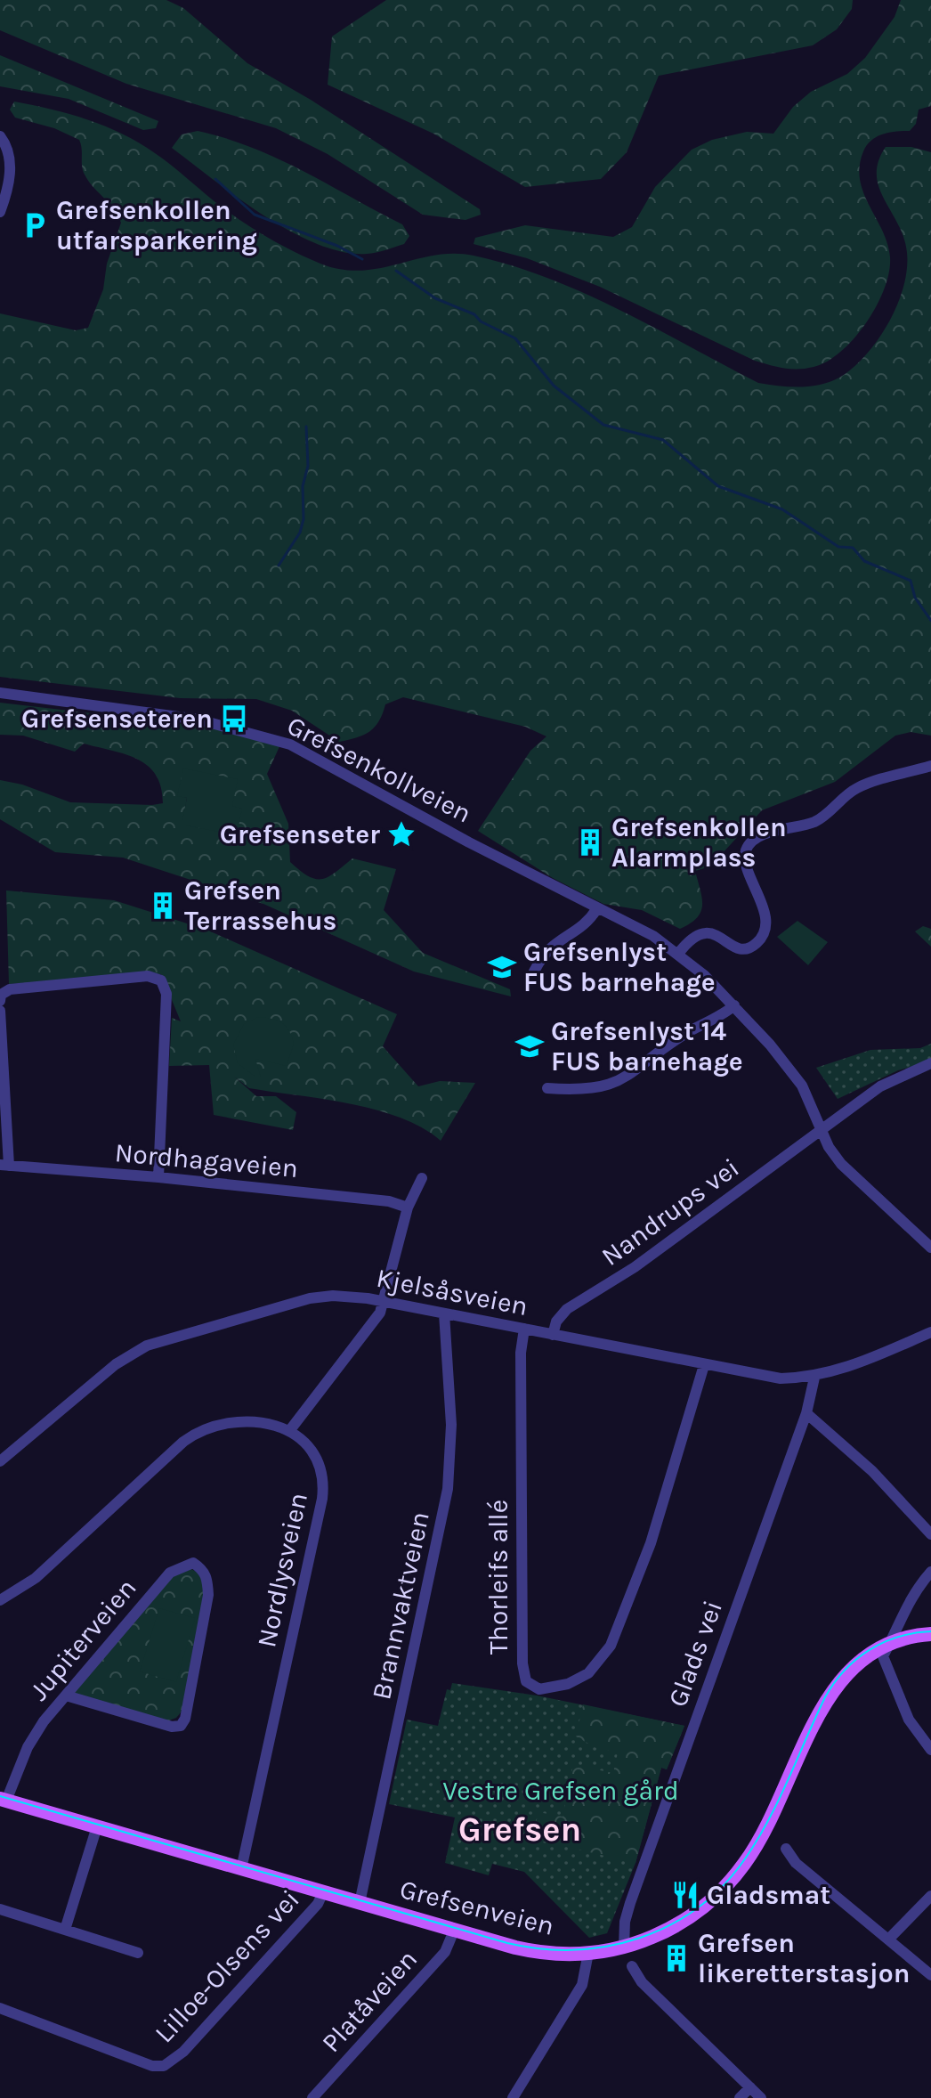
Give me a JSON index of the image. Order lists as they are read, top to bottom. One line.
{"streets":{"main road":["Grefsenveien"],"street":["Grefsenkollveien","Nordhagaveien","Nandrups vei","Kjelsåsveien","Nordlysveien","Thorleifs allé","Brannvaktveien","Jupiterveien","Glads vei","Lilloe-Olsens vei","Platåveien"]},"crossings":[["Grefsenkollveien","Nandrups vei"],["Nandrups vei","Kjelsåsveien"],["Kjelsåsveien","Thorleifs allé"],["Kjelsåsveien","Brannvaktveien"],["Kjelsåsveien","Glads vei"],["Nordlysveien","Grefsenveien"],["Brannvaktveien","Grefsenveien"],["Jupiterveien","Grefsenveien"],["Glads vei","Grefsenveien"],["Grefsenveien","Lilloe-Olsens vei"],["Grefsenveien","Platåveien"]],"districts":["Grefsen"],"parks":["Vestre Grefsen gård"],"places":{"parking":["Grefsenkollen utfarsparkering"],"bus stop":["Grefsenseteren"],"place":["Grefsenseter"],"building":["Grefsenkollen Alarmplass","Grefsen Terrassehus","Grefsen likeretterstasjon"],"school or university":["Grefsenlyst FUS barnehage","Grefsenlyst 14 FUS barnehage"],"restaurant":["Gladsmat"]}}
